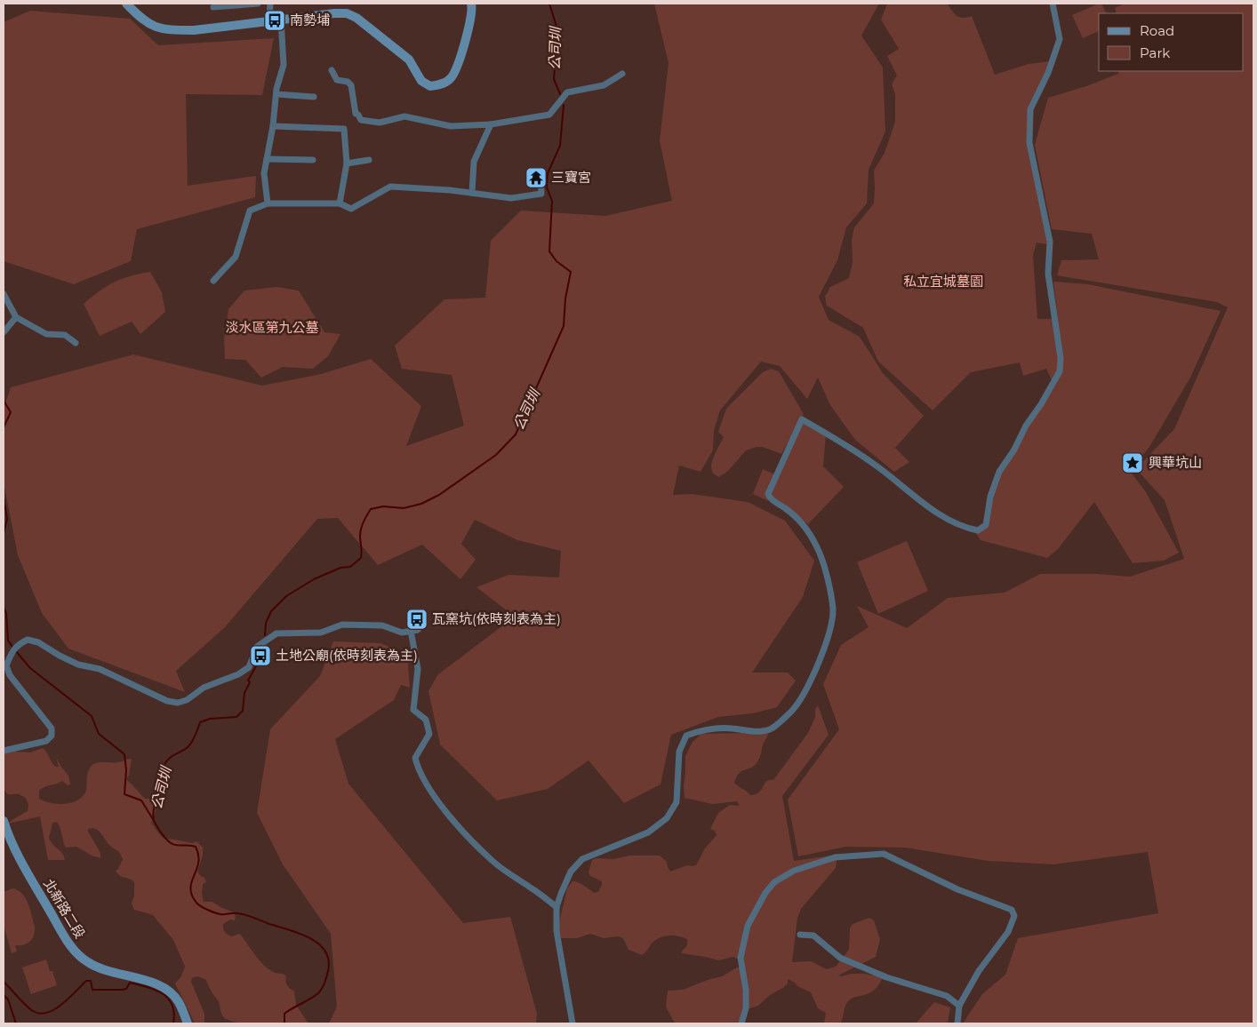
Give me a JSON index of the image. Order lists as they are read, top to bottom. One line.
{"streets":{"street":["北新路二段"]},"water":["公司圳"],"parks":["私立宜城墓園","淡水區第九公墓"],"places":{"bus stop":["南勢埔","瓦窯坑(依時刻表為主)","土地公廟(依時刻表為主)"],"temple":["三寶宮"],"place":["興華坑山"]},"legend":["Road","Park"]}
